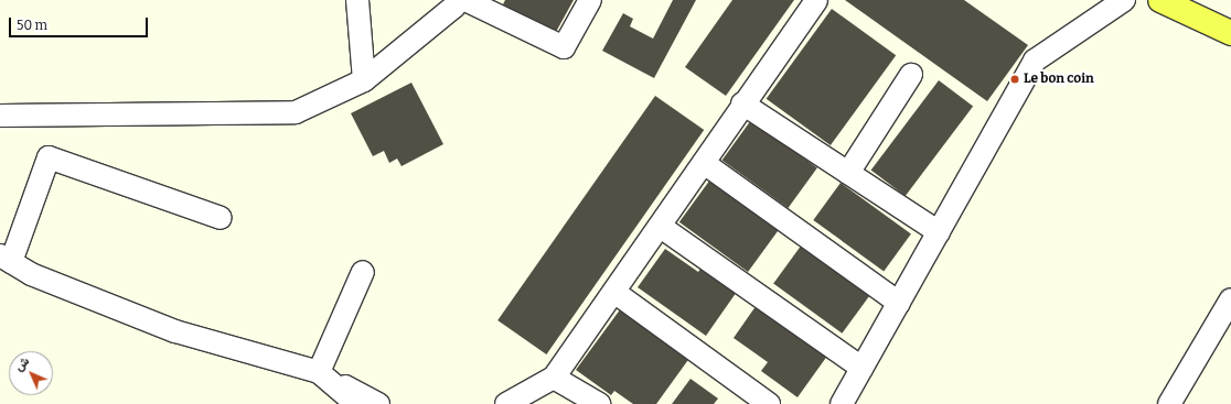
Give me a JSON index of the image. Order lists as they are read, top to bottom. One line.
{"places":["Le bon coin"],"scale_bar":"50 m","north":"top left"}
